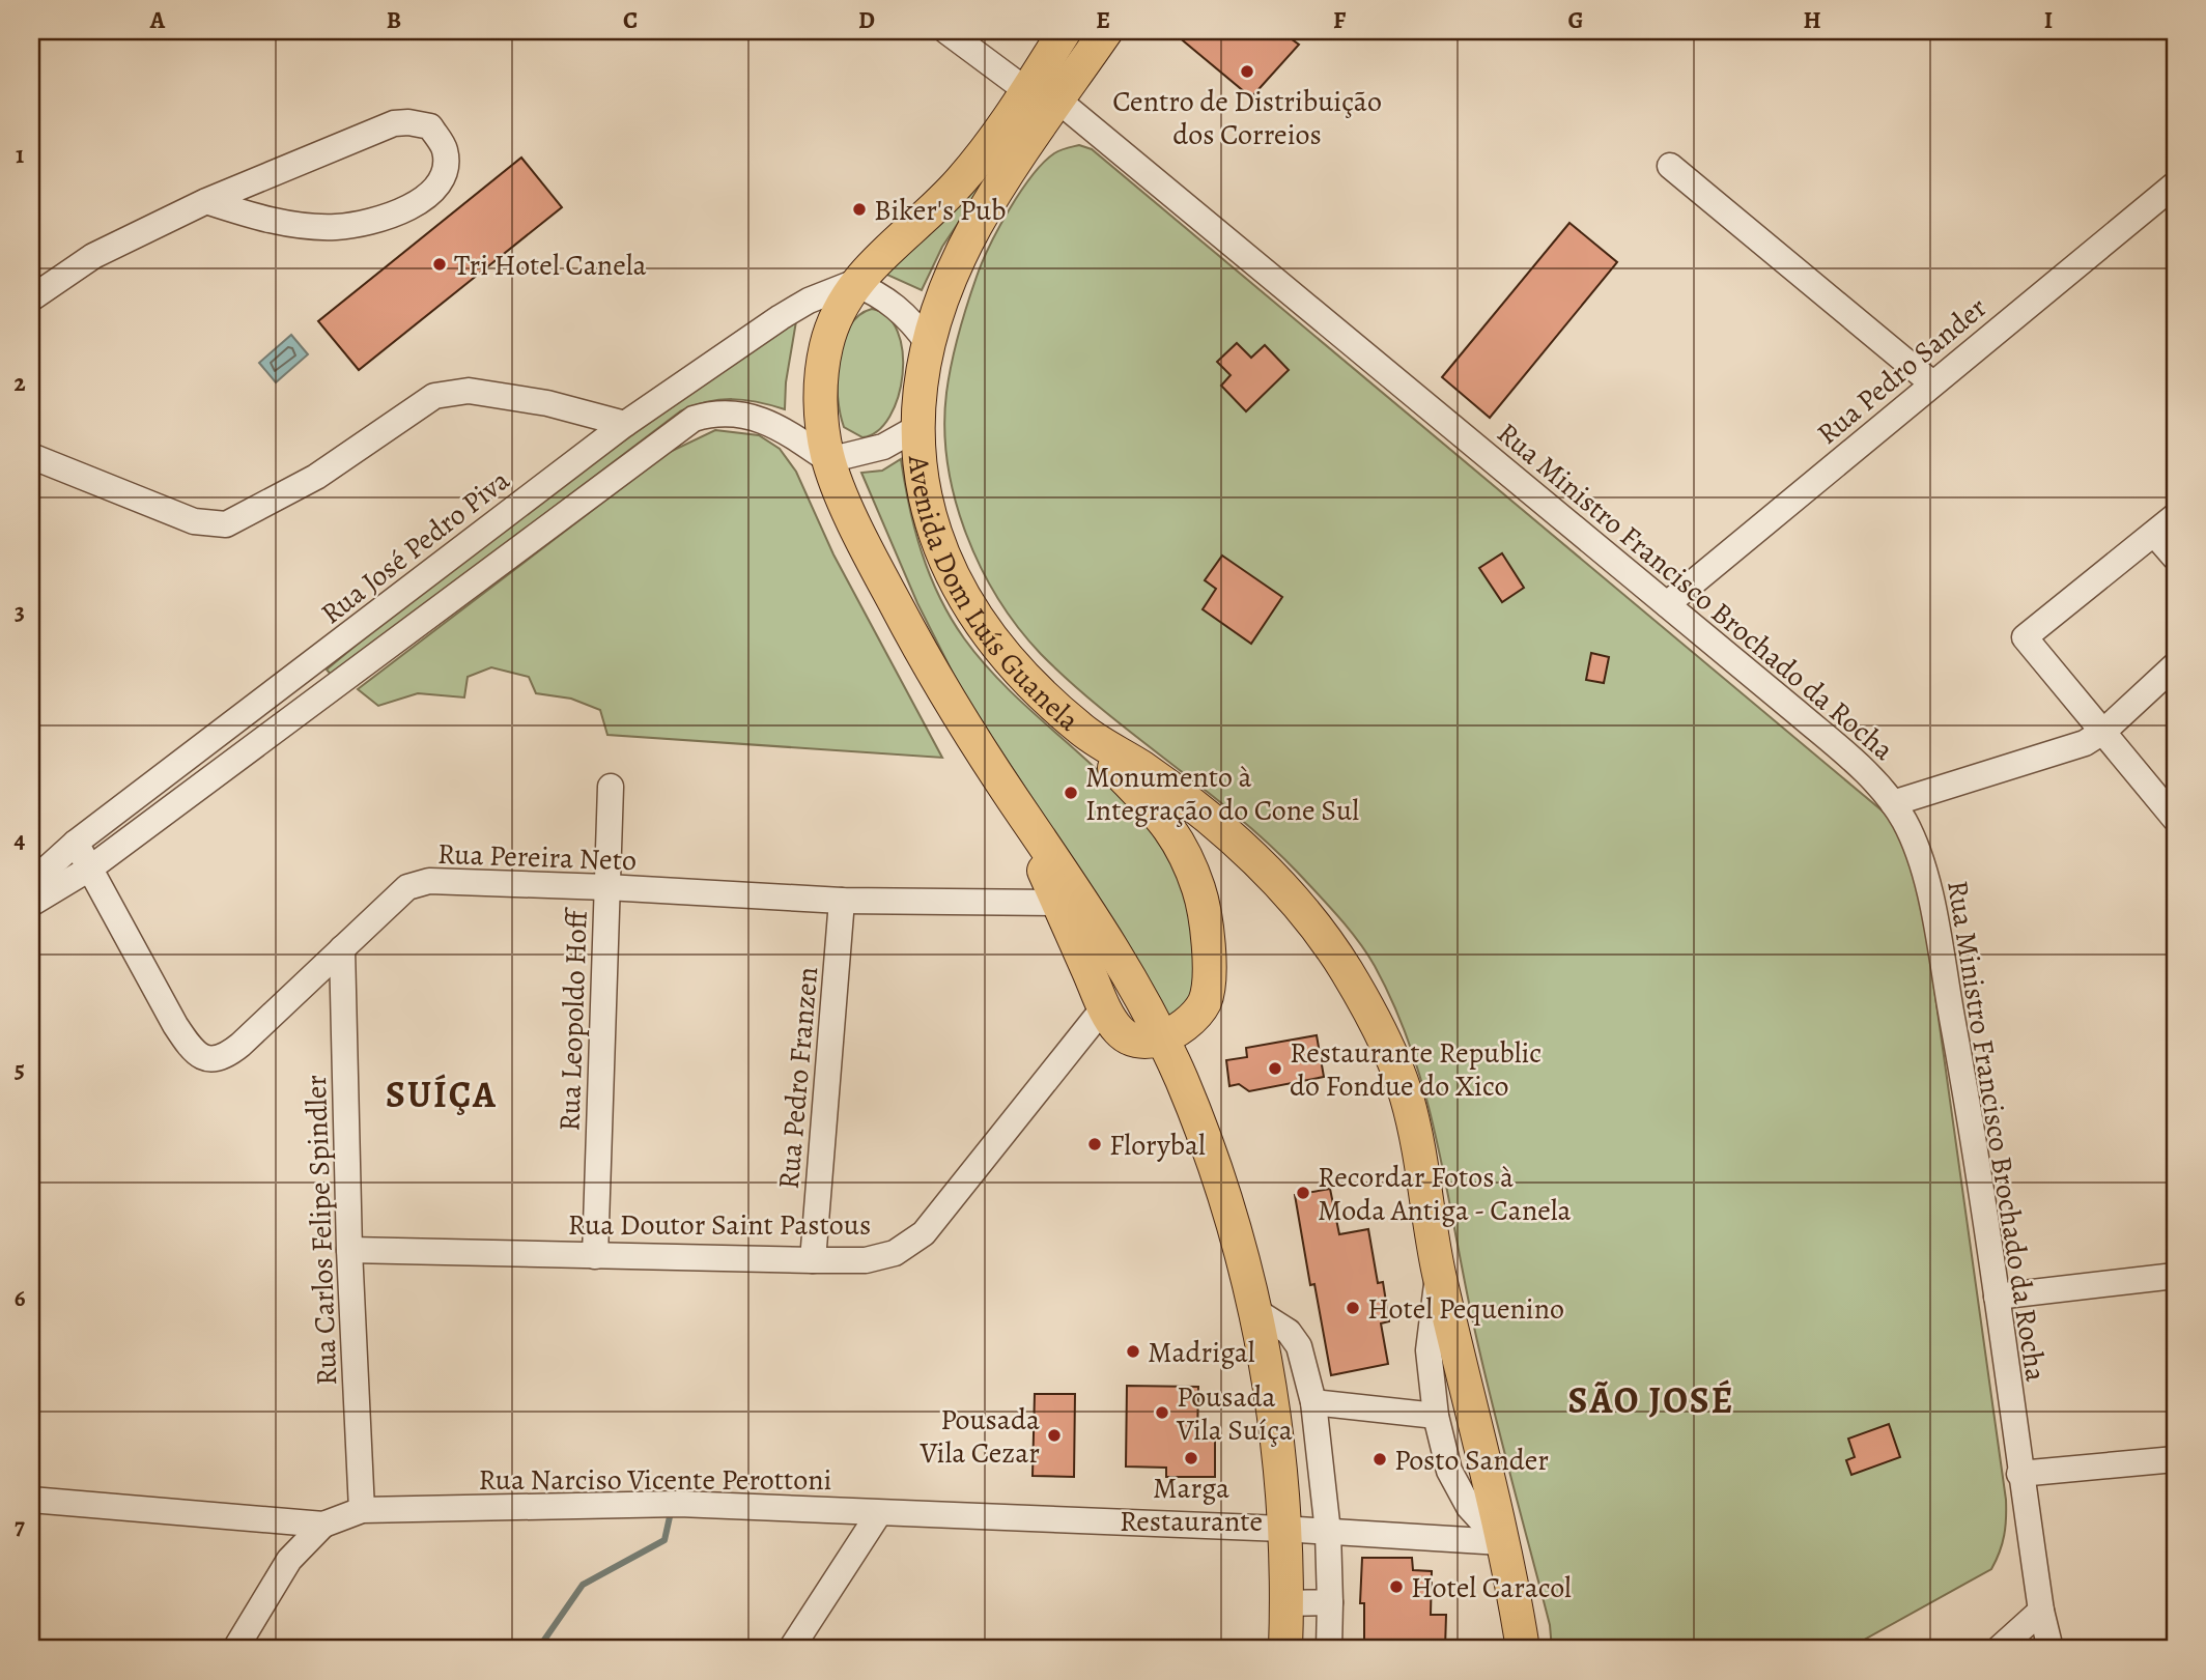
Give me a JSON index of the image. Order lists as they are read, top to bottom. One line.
{"streets":{"main road":["Avenida Dom Luís Guanela"],"street":["Rua Pedro Sander","Rua José Pedro Piva","Rua Ministro Francisco Brochado da Rocha","Rua Pereira Neto","Rua Leopoldo Hoff","Rua Pedro Franzen","Rua Doutor Saint Pastous","Rua Carlos Felipe Spindler","Rua Narciso Vicente Perottoni"]},"crossings":[["Rua Pedro Sander","Rua Ministro Francisco Brochado da Rocha"],["Rua José Pedro Piva","Rua Pereira Neto"],["Avenida Dom Luís Guanela","Rua Ministro Francisco Brochado da Rocha"],["Avenida Dom Luís Guanela","Rua Narciso Vicente Perottoni"],["Rua Pereira Neto","Rua Leopoldo Hoff"],["Rua Pereira Neto","Rua Pedro Franzen"],["Rua Pereira Neto","Rua Carlos Felipe Spindler"],["Rua Leopoldo Hoff","Rua Doutor Saint Pastous"],["Rua Pedro Franzen","Rua Doutor Saint Pastous"],["Rua Doutor Saint Pastous","Rua Carlos Felipe Spindler"],["Rua Carlos Felipe Spindler","Rua Narciso Vicente Perottoni"]],"districts":["SUÍÇA","SÃO JOSÉ"],"places":["Centro de Distribuição dos Correios","Biker's Pub","Tri Hotel Canela","Monumento à Integração do Cone Sul","Restaurante Republic do Fondue do Xico","Florybal","Recordar Fotos à Moda Antiga - Canela","Hotel Pequenino","Madrigal","Pousada Vila Suíça","Pousada Vila Cezar","Marga Restaurante","Posto Sander","Hotel Caracol"],"grid":{"columns":["A","B","C","D","E","F","G","H","I"],"rows":["1","2","3","4","5","6","7"]}}
